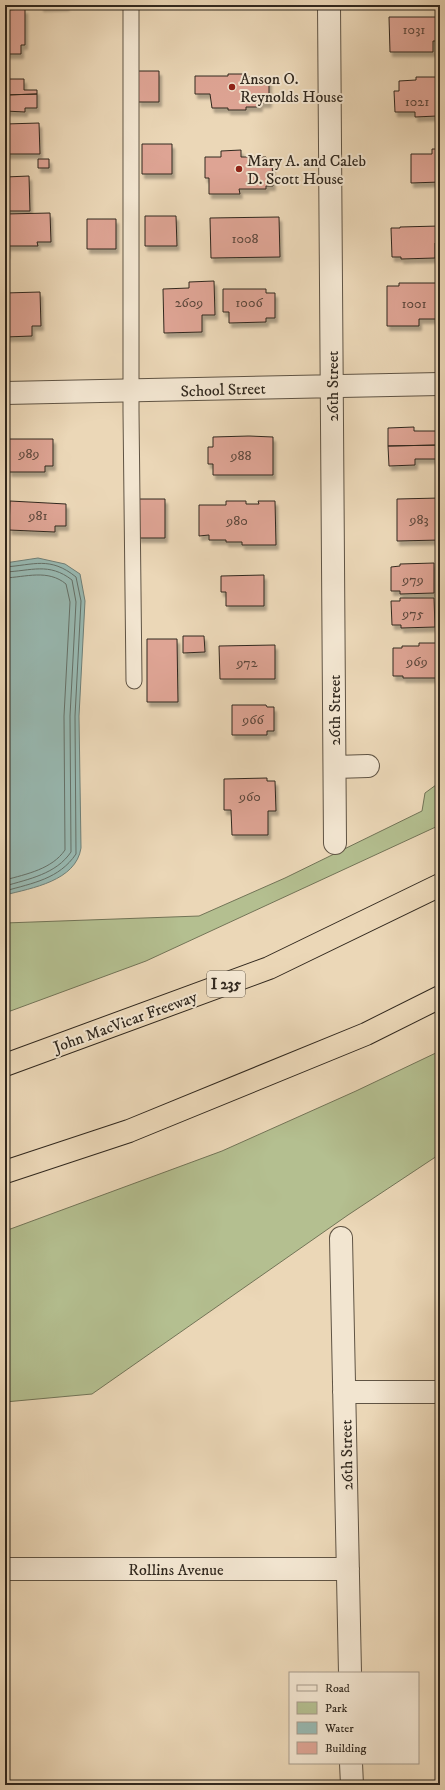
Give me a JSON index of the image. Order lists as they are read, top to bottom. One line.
{"streets":{"highway":["I 235","John MacVicar Freeway"],"street":["26th Street","School Street","Rollins Avenue"]},"crossings":[["26th Street","School Street"],["26th Street","Rollins Avenue"]],"places":["Anson O. Reynolds House","Mary A. and Caleb D. Scott House"],"house_numbers":["1031","1021","1008","2609","1006","1001","989","988","981","983","980","979","975","969","972","966","960"],"legend":["Road","Park","Water","Building"]}
